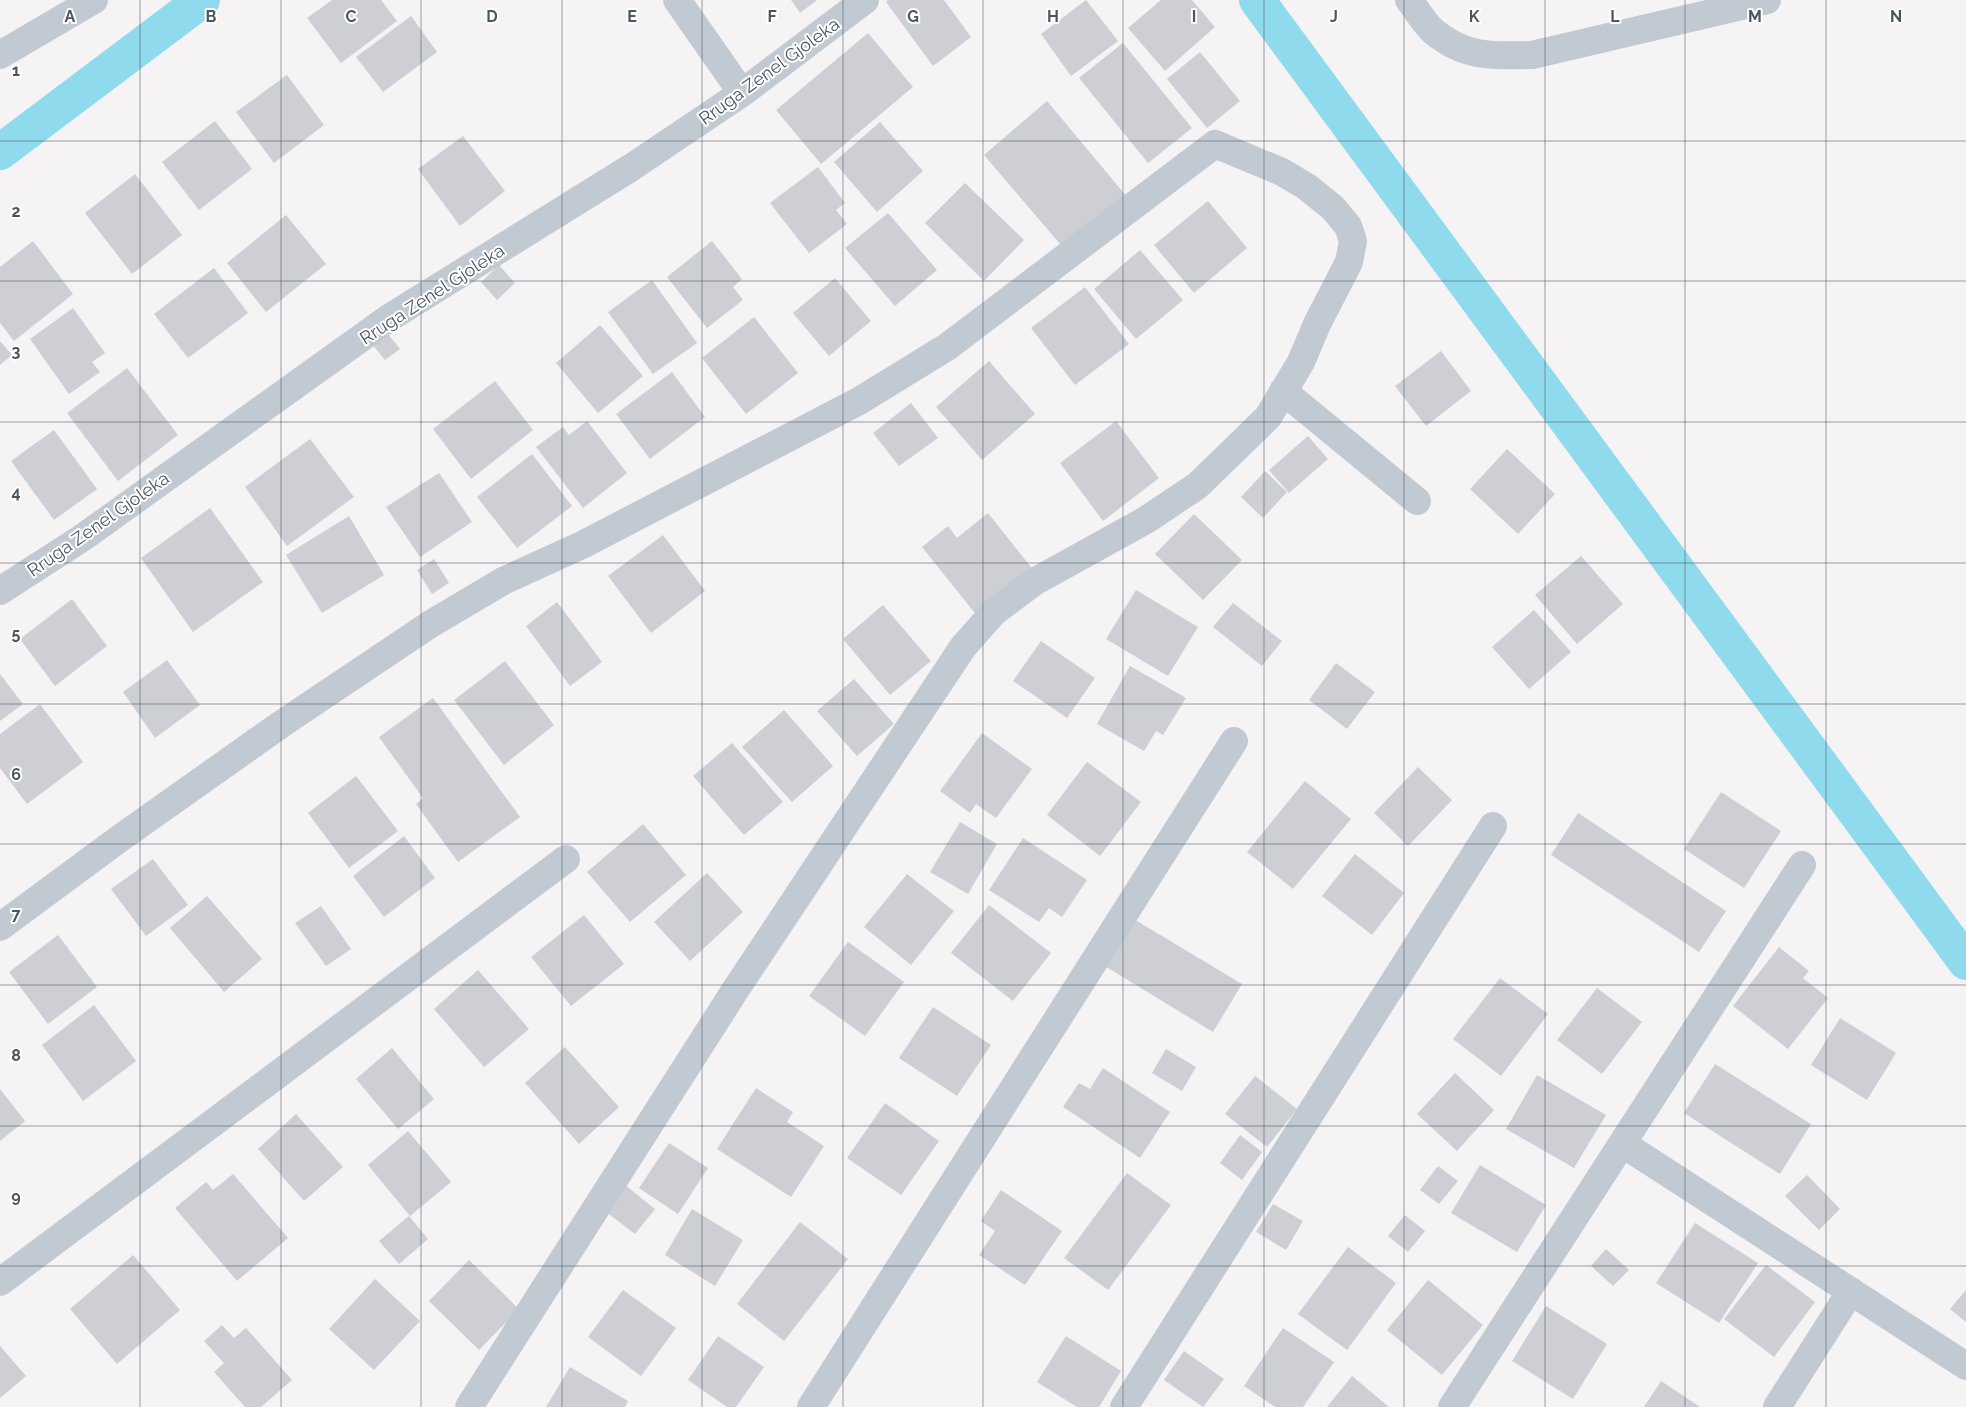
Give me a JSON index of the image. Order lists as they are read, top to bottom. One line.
{"streets":{"street":["Rruga Zenel Gjoleka"]},"grid":{"columns":["A","B","C","D","E","F","G","H","I","J","K","L","M","N"],"rows":["1","2","3","4","5","6","7","8","9"]}}
